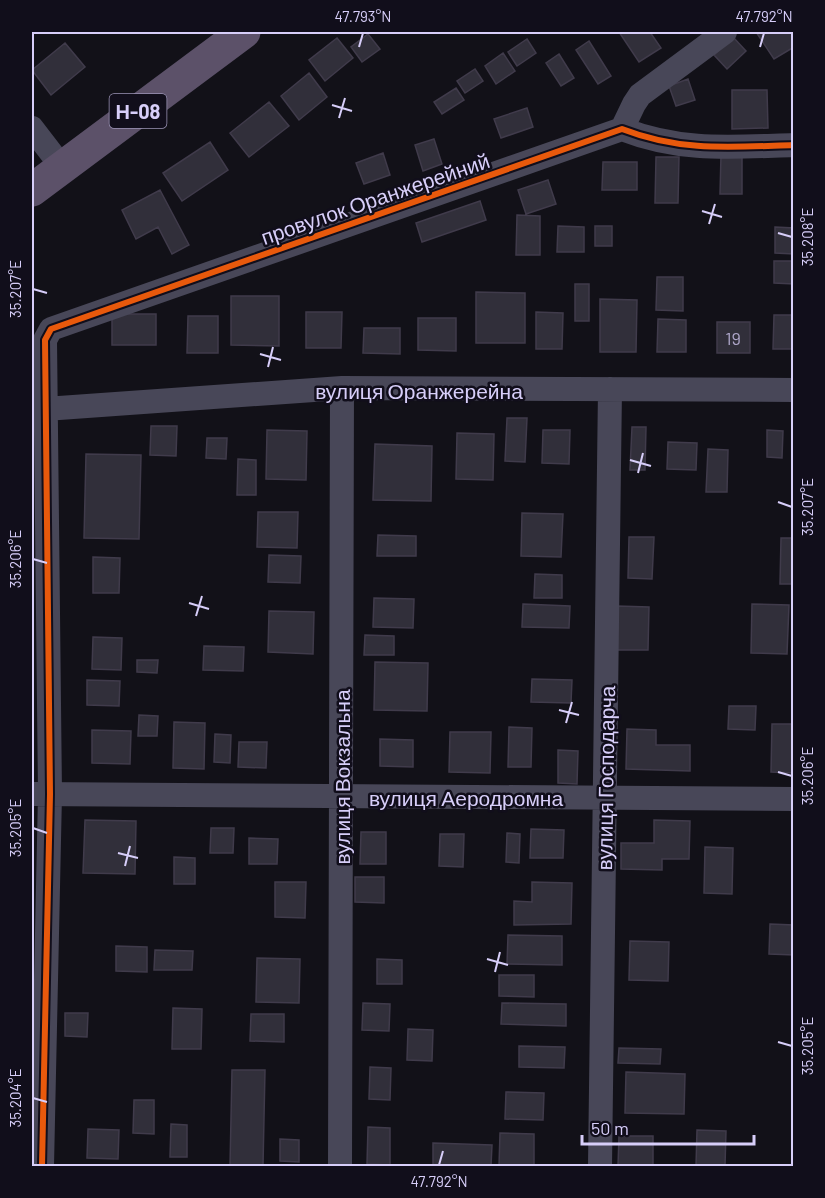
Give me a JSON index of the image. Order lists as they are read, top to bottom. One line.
{"streets":{"main road":["Н-08"],"street":["провулок Оранжерейний","вулиця Оранжерейна","вулиця Вокзальна","вулиця Господарча","вулиця Аеродромна"]},"crossings":[["провулок Оранжерейний","вулиця Оранжерейна"],["провулок Оранжерейний","вулиця Аеродромна"],["вулиця Оранжерейна","вулиця Вокзальна"],["вулиця Оранжерейна","вулиця Господарча"],["вулиця Вокзальна","вулиця Аеродромна"],["вулиця Господарча","вулиця Аеродромна"]],"house_numbers":["19"],"scale_bar":"50 m","coordinates":["47.793°N","47.792°N","35.208°E","35.207°E","35.206°E","35.205°E","35.204°E"]}
